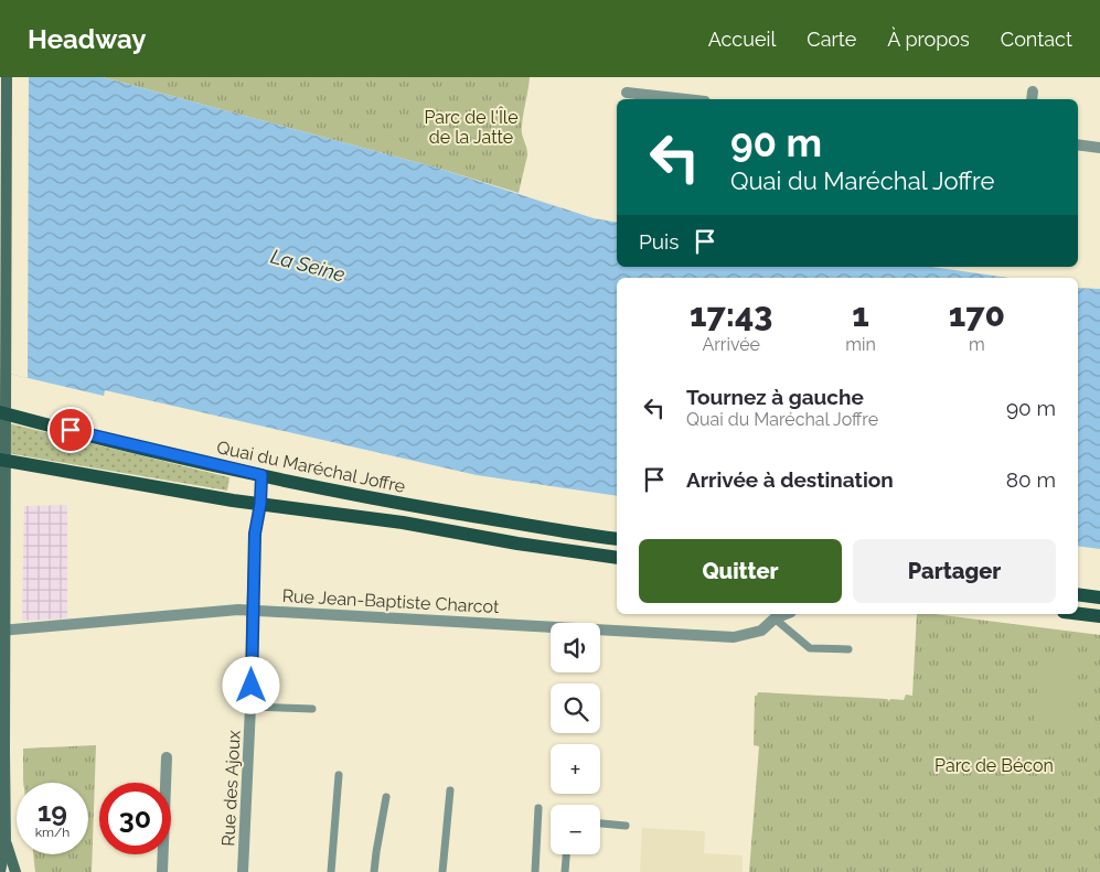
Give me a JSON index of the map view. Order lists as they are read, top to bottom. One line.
{"streets":{"main road":["Quai du Maréchal Joffre"],"street":["Rue Jean-Baptiste Charcot","Rue des Ajoux"]},"crossings":[["Quai du Maréchal Joffre","Rue des Ajoux"],["Rue Jean-Baptiste Charcot","Rue des Ajoux"]],"water":["La Seine"],"parks":["Parc de l'Île de la Jatte","Parc de Bécon"],"page":{"header":"Headway","nav":["Accueil","Carte","À propos","Contact"],"turn":["90 m","Quai du Maréchal Joffre"],"then":"Puis","eta":["17:43","Arrivée","1","min","170","m"],"list":[{"name":"Tournez à gauche","note":"Quai du Maréchal Joffre","value":"90 m"},{"name":"Arrivée à destination","value":"80 m"}],"buttons":["Quitter","Partager"],"map_buttons":["+","−"],"speed":"19 km/h","limit":"30"}}
